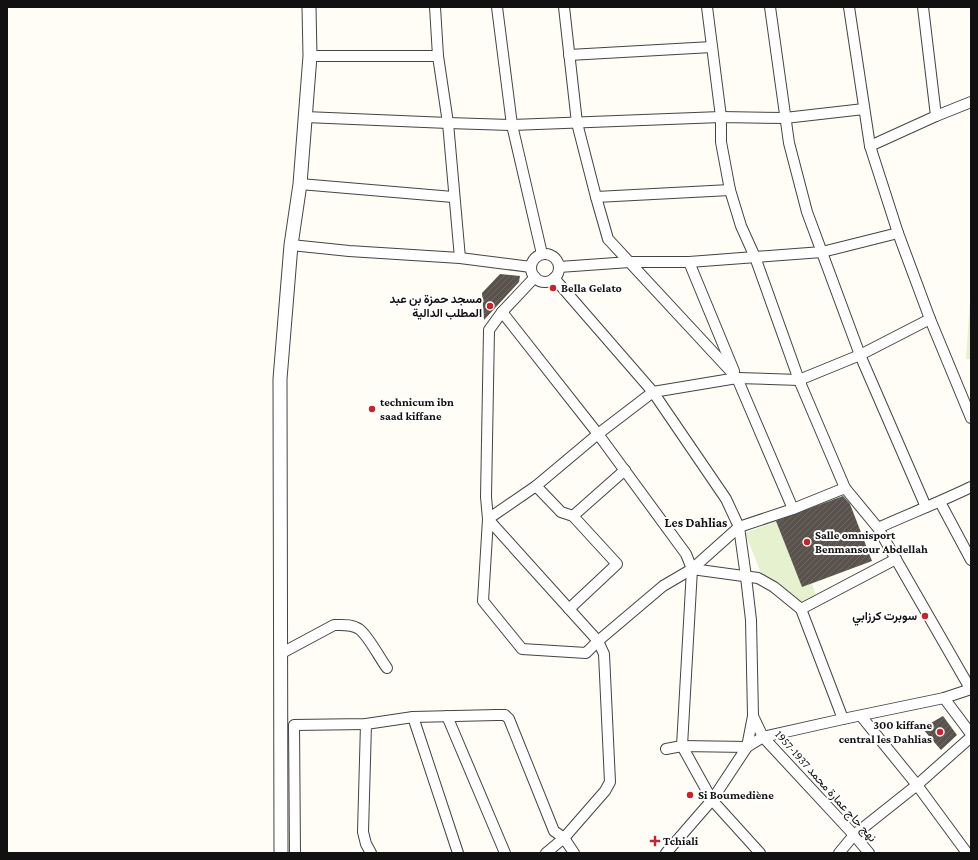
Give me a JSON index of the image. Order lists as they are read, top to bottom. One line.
{"streets":{"street":["نهج حاج عمارة محمد 1937-1957"]},"districts":["Les Dahlias"],"places":{"other":["Bella Gelato","مسجد حمزة بن عبد المطلب الدالية","technicum ibn saad kiffane","Salle omnisport Benmansour Abdellah","سوبرت كرزابي","300 kiffane central les Dahlias","Si Boumediène"],"health":["Tchiali"]}}
